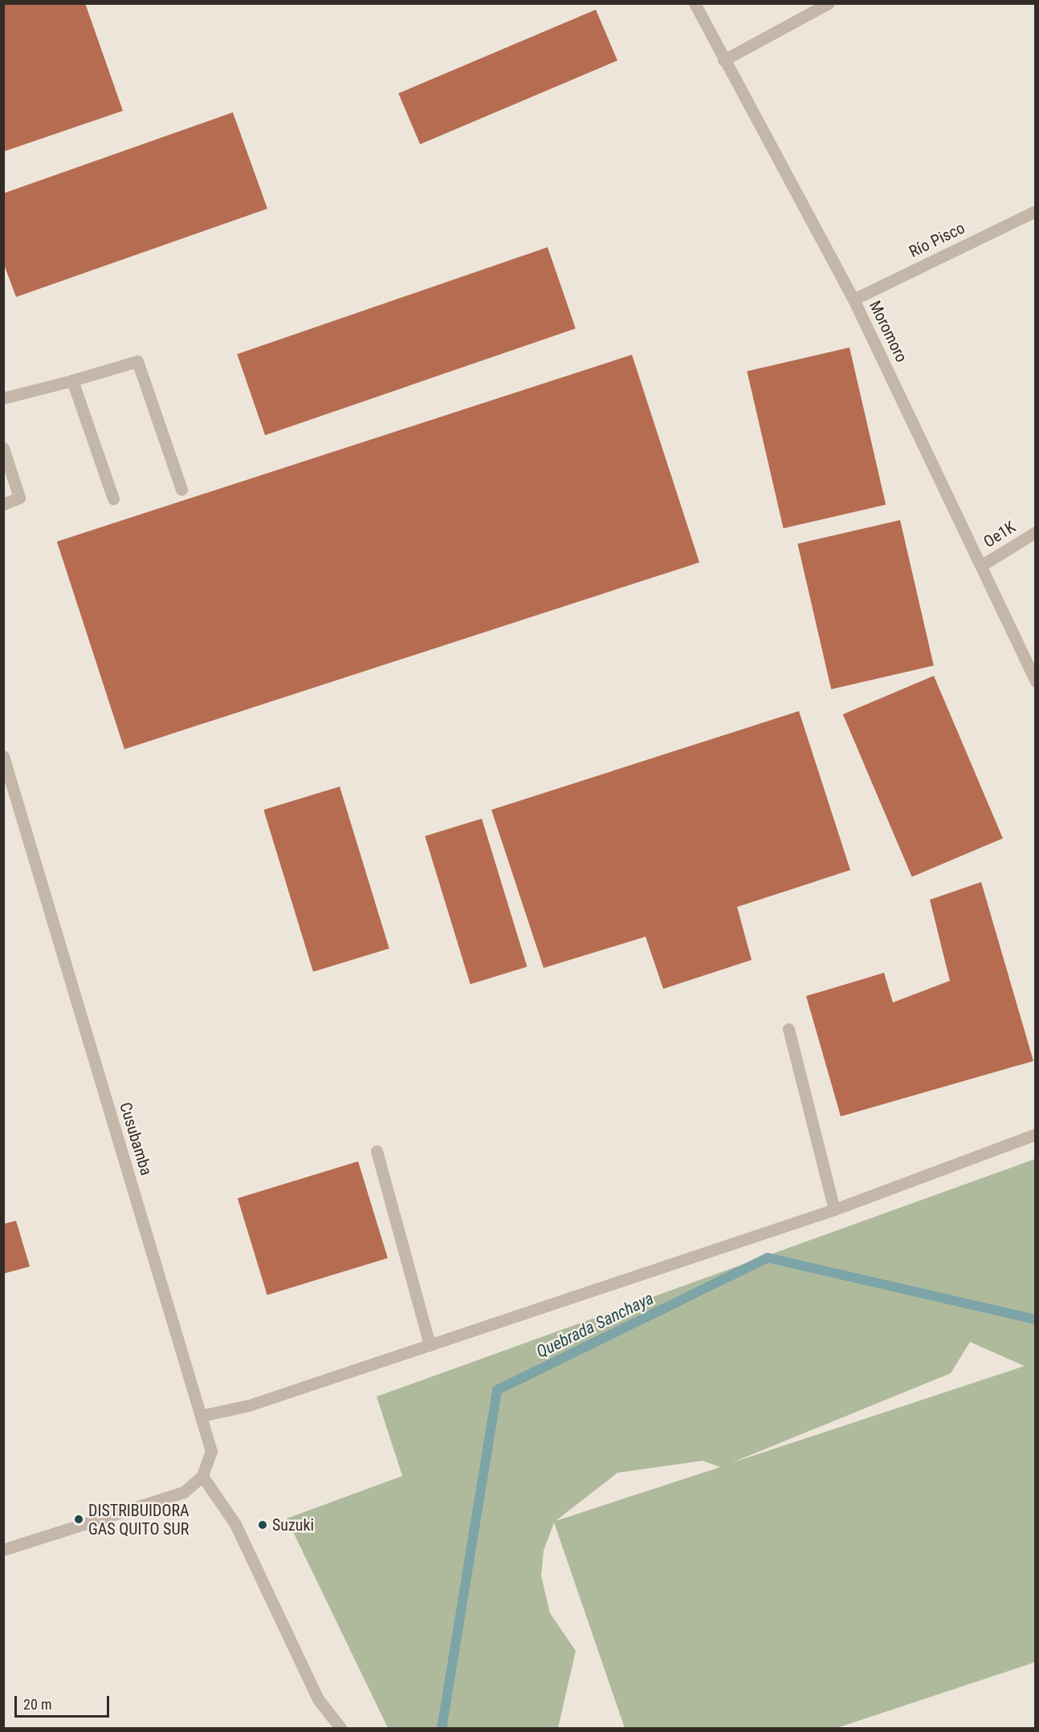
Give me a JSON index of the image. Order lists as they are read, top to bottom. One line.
{"streets":{"street":["Río Pisco","Moromoro","Oe1K","Cusubamba"]},"crossings":[["Río Pisco","Moromoro"],["Moromoro","Oe1K"]],"water":["Quebrada Sanchaya"],"places":["DISTRIBUIDORA GAS QUITO SUR","Suzuki"],"scale_bar":"20 m"}
